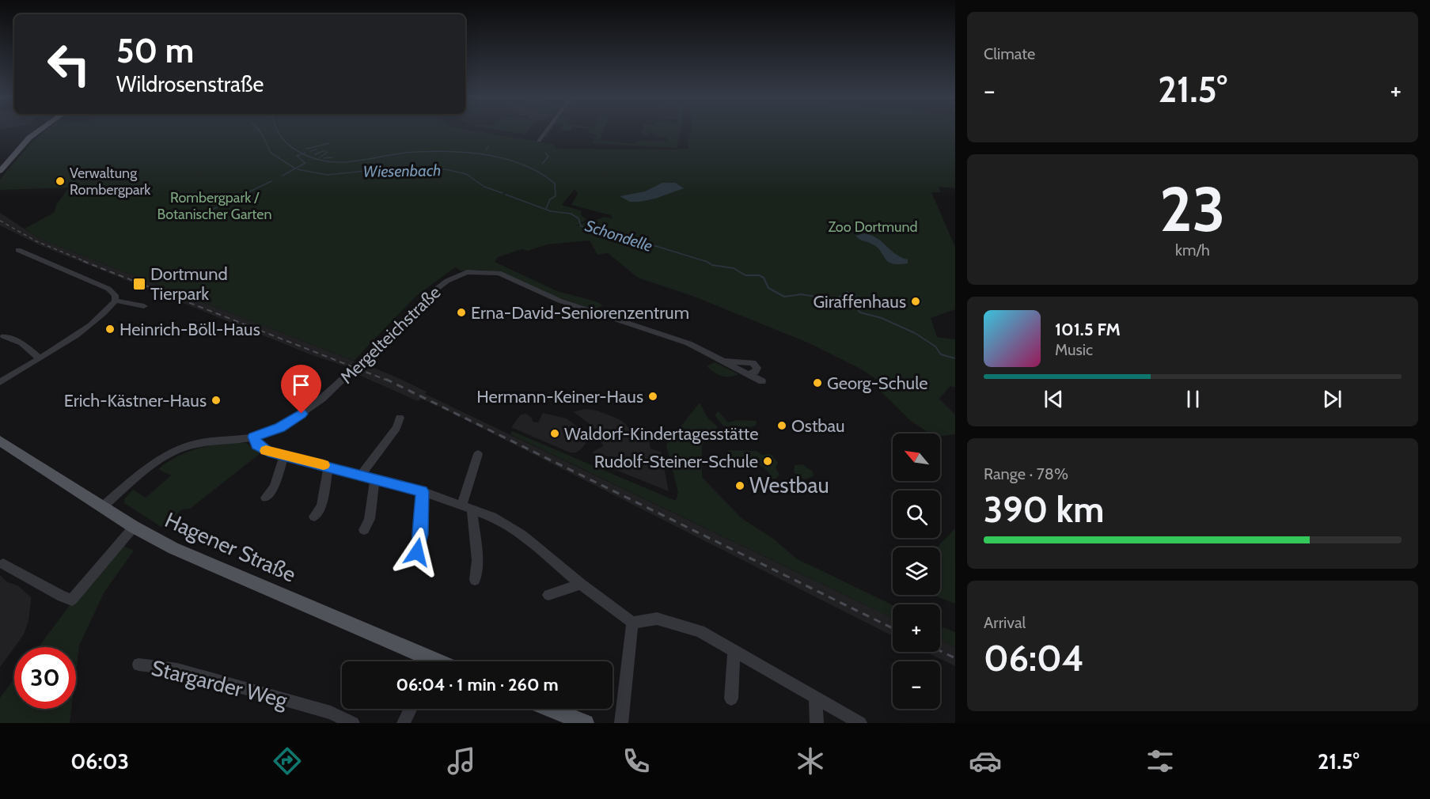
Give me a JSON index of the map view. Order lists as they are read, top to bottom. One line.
{"streets":{"main road":["Hagener Straße"],"street":["Mergelteichstraße","Stargarder Weg"]},"crossings":[["Mergelteichstraße","Hagener Straße"]],"water":["Wiesenbach","Schondelle"],"parks":["Rombergpark / Botanischer Garten","Zoo Dortmund"],"places":{"other":["Verwaltung Rombergpark","Giraffenhaus","Erna-David-Seniorenzentrum","Heinrich-Böll-Haus","Georg-Schule","Hermann-Keiner-Haus","Erich-Kästner-Haus","Ostbau","Waldorf-Kindertagesstätte","Rudolf-Steiner-Schule","Westbau"],"transit":["Dortmund Tierpark"]},"north":"top left","page":{"tile":["Climate",["23","km/h"],["Range · 78%","390 km"],["Arrival","06:04"]],"turn":["50 m","Wildrosenstraße"],"heat":["−","21.5°","+"],"song":["101.5 FM","Music"],"map_buttons":["+","−"],"limit":"30","trip":"06:04 · 1 min · 260 m","tabs":["06:03","21.5°"]}}
